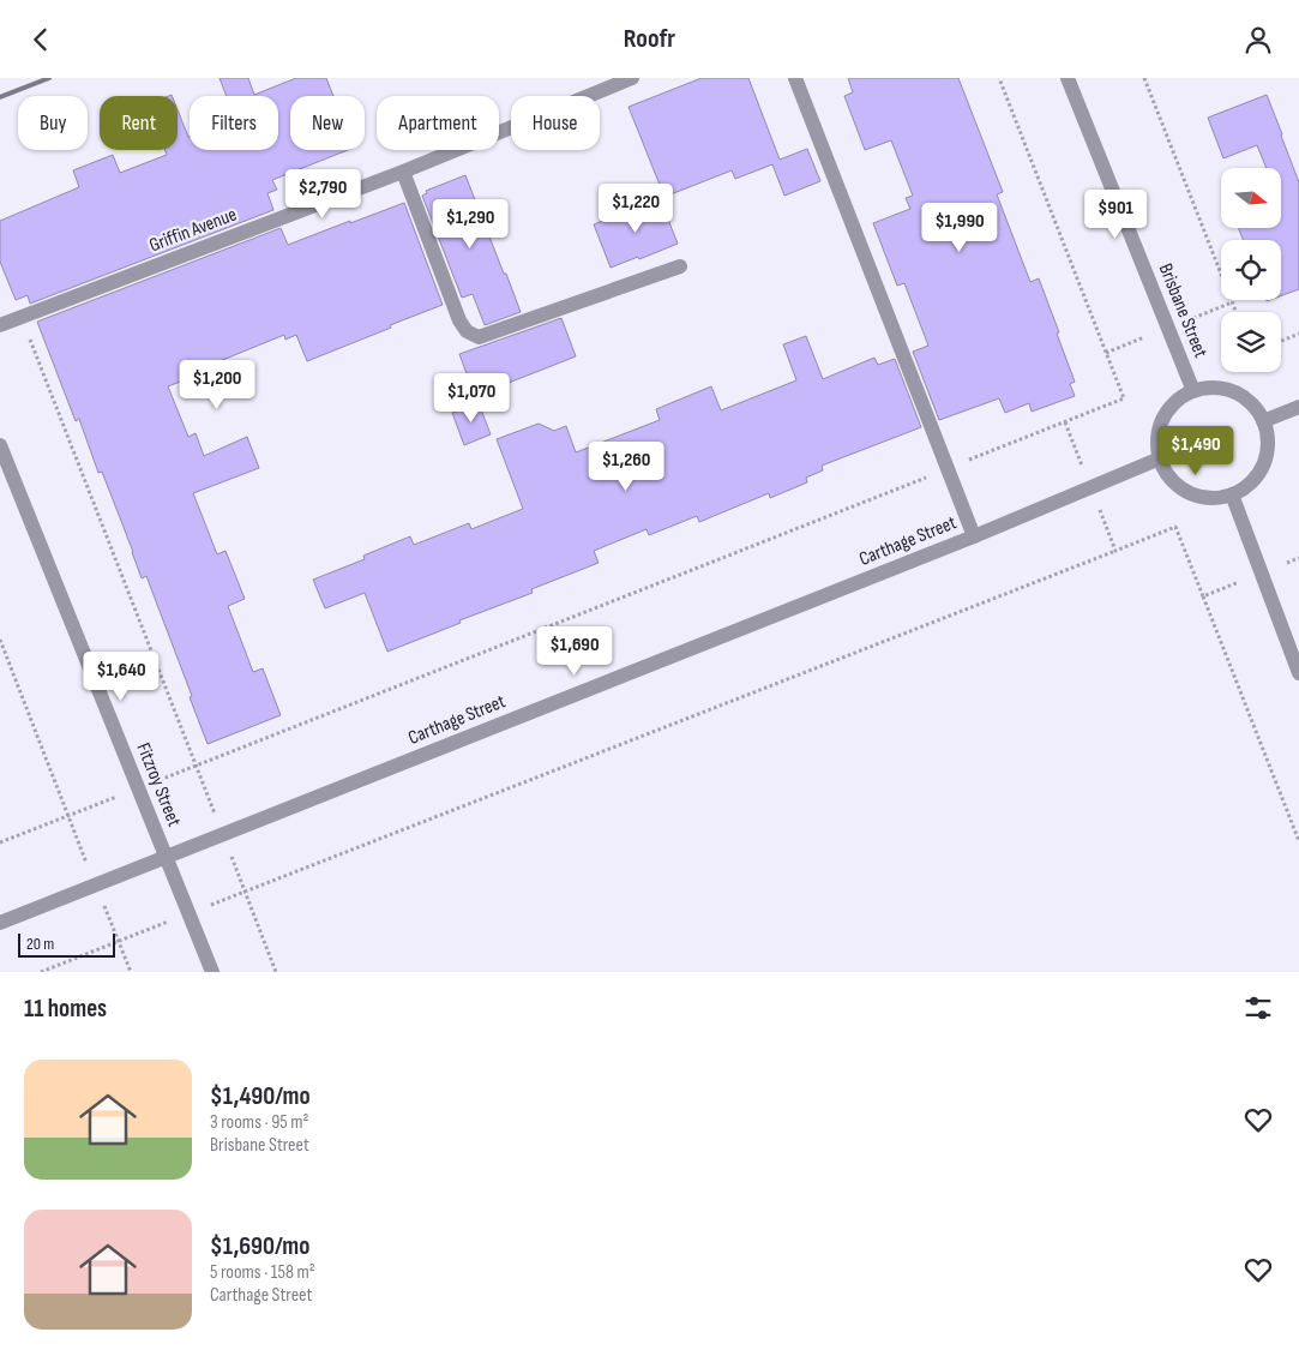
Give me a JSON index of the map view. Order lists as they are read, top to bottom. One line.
{"streets":{"street":["Griffin Avenue","Brisbane Street","Carthage Street","Fitzroy Street"]},"crossings":[["Brisbane Street","Carthage Street"],["Carthage Street","Fitzroy Street"]],"scale_bar":"20 m","north":"right","page":{"header":"Roofr","chip":["Buy","Rent","Filters","New","Apartment","House"],"price":["$2,790","$1,220","$901","$1,290","$1,990","$1,200","$1,070","$1,490","$1,260","$1,690","$1,640"],"scale":"20 m","heading":"11 homes","list":[{"name":"$1,490/mo","note":"3 rooms · 95 m² · Brisbane Street"},{"name":"$1,690/mo","note":"5 rooms · 158 m² · Carthage Street"}]}}
